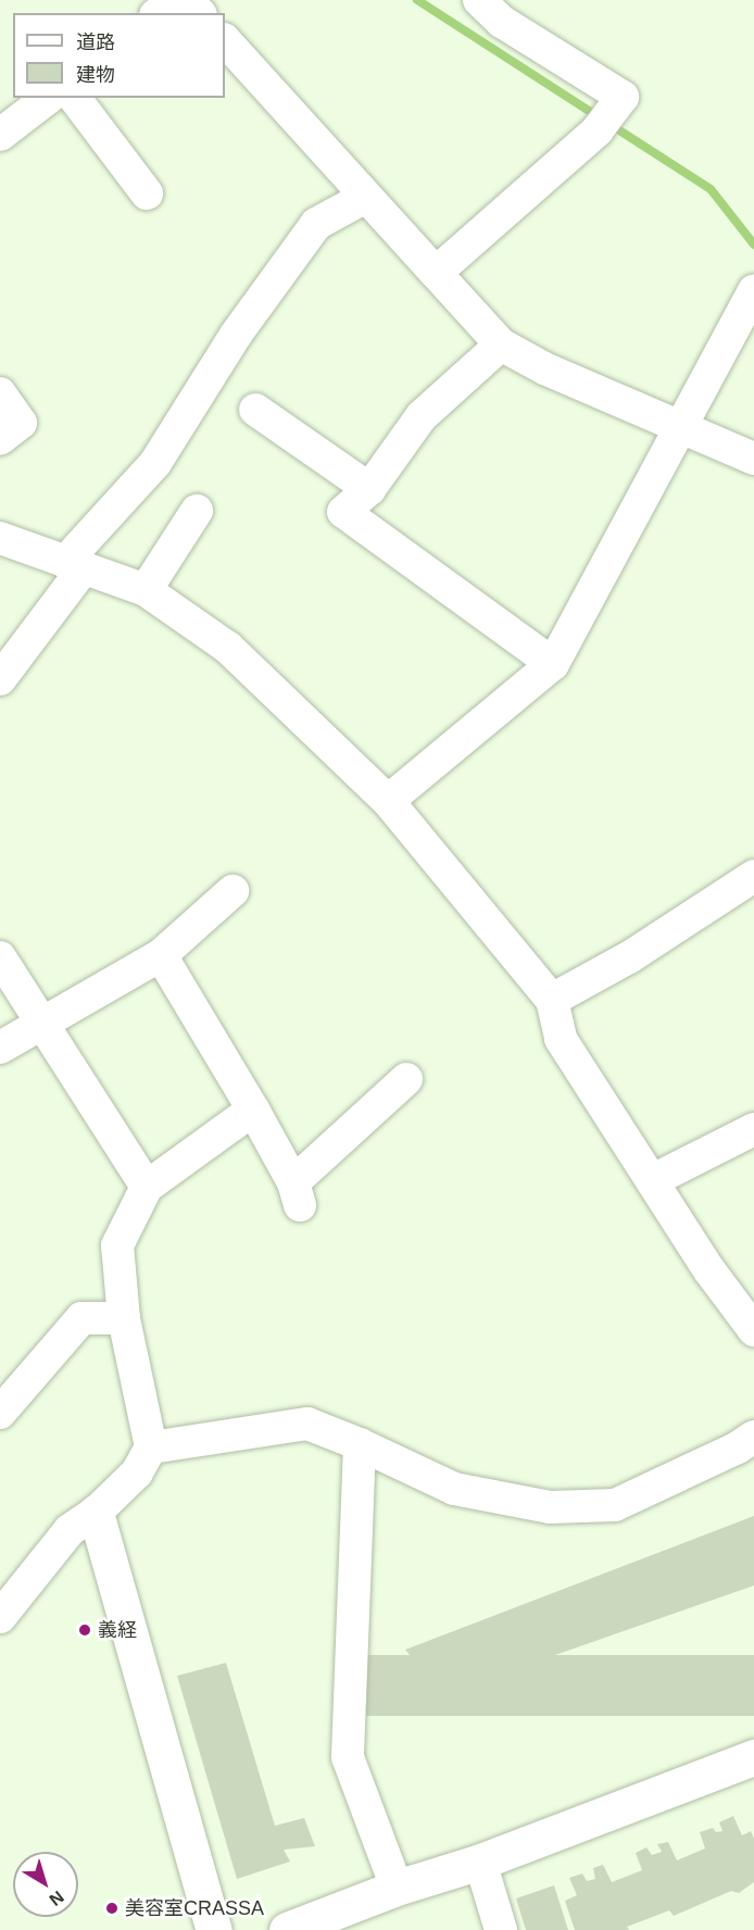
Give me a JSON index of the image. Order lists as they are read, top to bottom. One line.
{"places":["義経","美容室CRASSA"],"legend":["道路","建物"],"north":"bottom right"}
